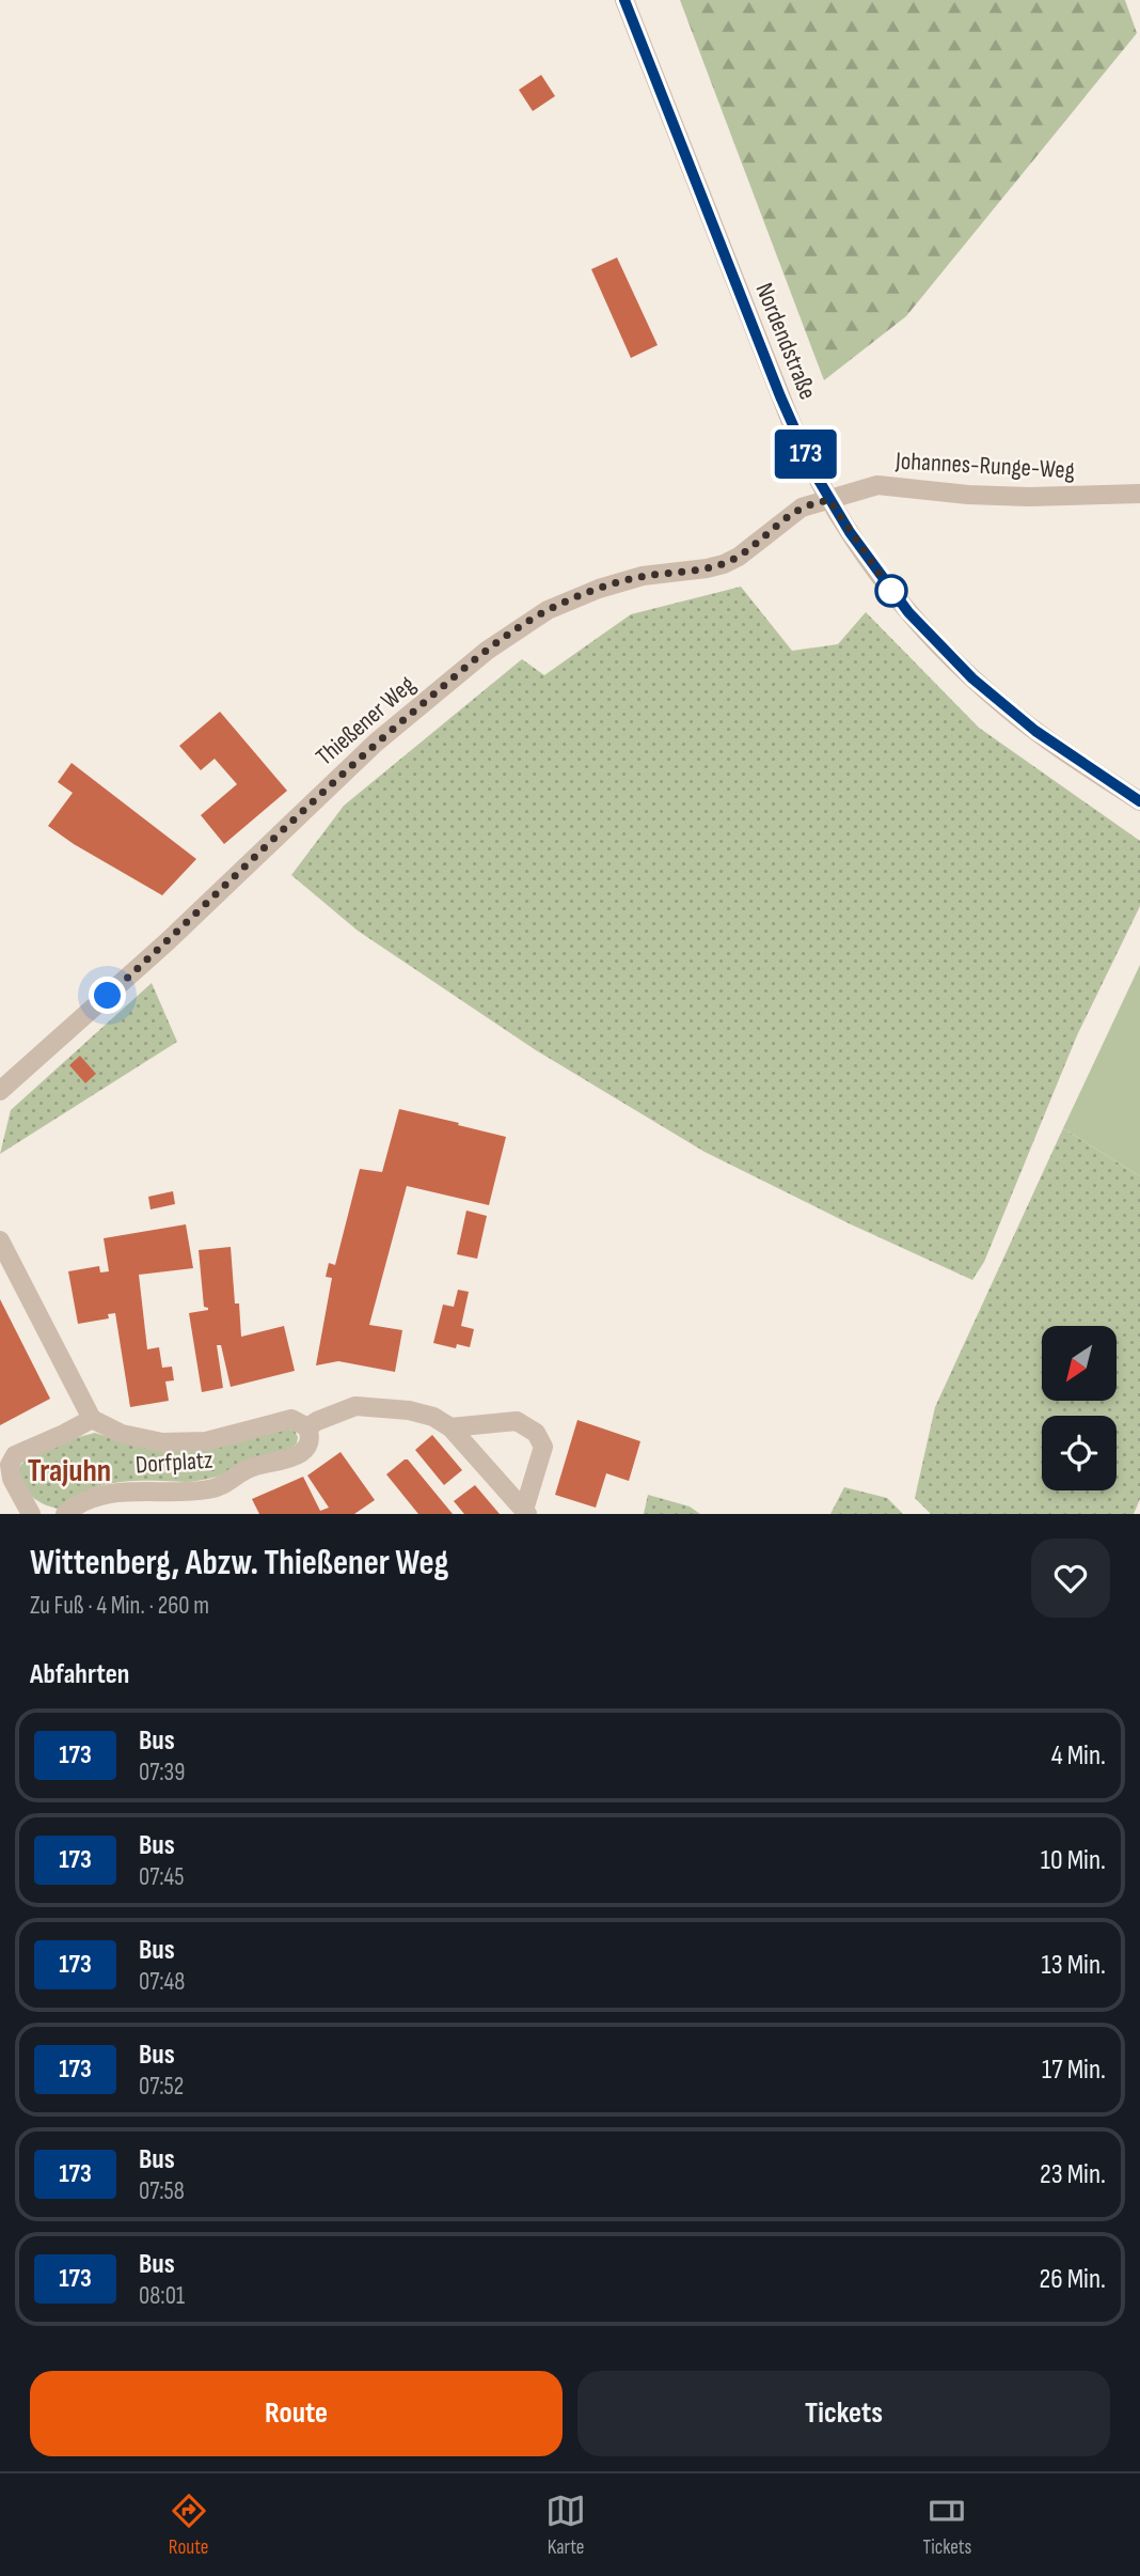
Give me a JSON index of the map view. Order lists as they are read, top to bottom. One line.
{"streets":{"street":["Nordendstraße","Johannes-Runge-Weg","Thießener Weg","Dorfplatz"]},"crossings":[["Nordendstraße","Johannes-Runge-Weg"],["Nordendstraße","Thießener Weg"],["Johannes-Runge-Weg","Thießener Weg"]],"districts":["Trajuhn"],"lines":["bus line 173"],"north":"bottom left","page":{"on_map":"173","heading":[["Wittenberg, Abzw. Thießener Weg","Zu Fuß · 4 Min. · 260 m"],"Abfahrten"],"list":[{"mark":"173","name":"Bus","note":"07:39","value":"4 Min."},{"mark":"173","name":"Bus","note":"07:45","value":"10 Min."},{"mark":"173","name":"Bus","note":"07:48","value":"13 Min."},{"mark":"173","name":"Bus","note":"07:52","value":"17 Min."},{"mark":"173","name":"Bus","note":"07:58","value":"23 Min."},{"mark":"173","name":"Bus","note":"08:01","value":"26 Min."}],"buttons":["Route","Tickets"],"tabs":["Route","Karte","Tickets"]}}
